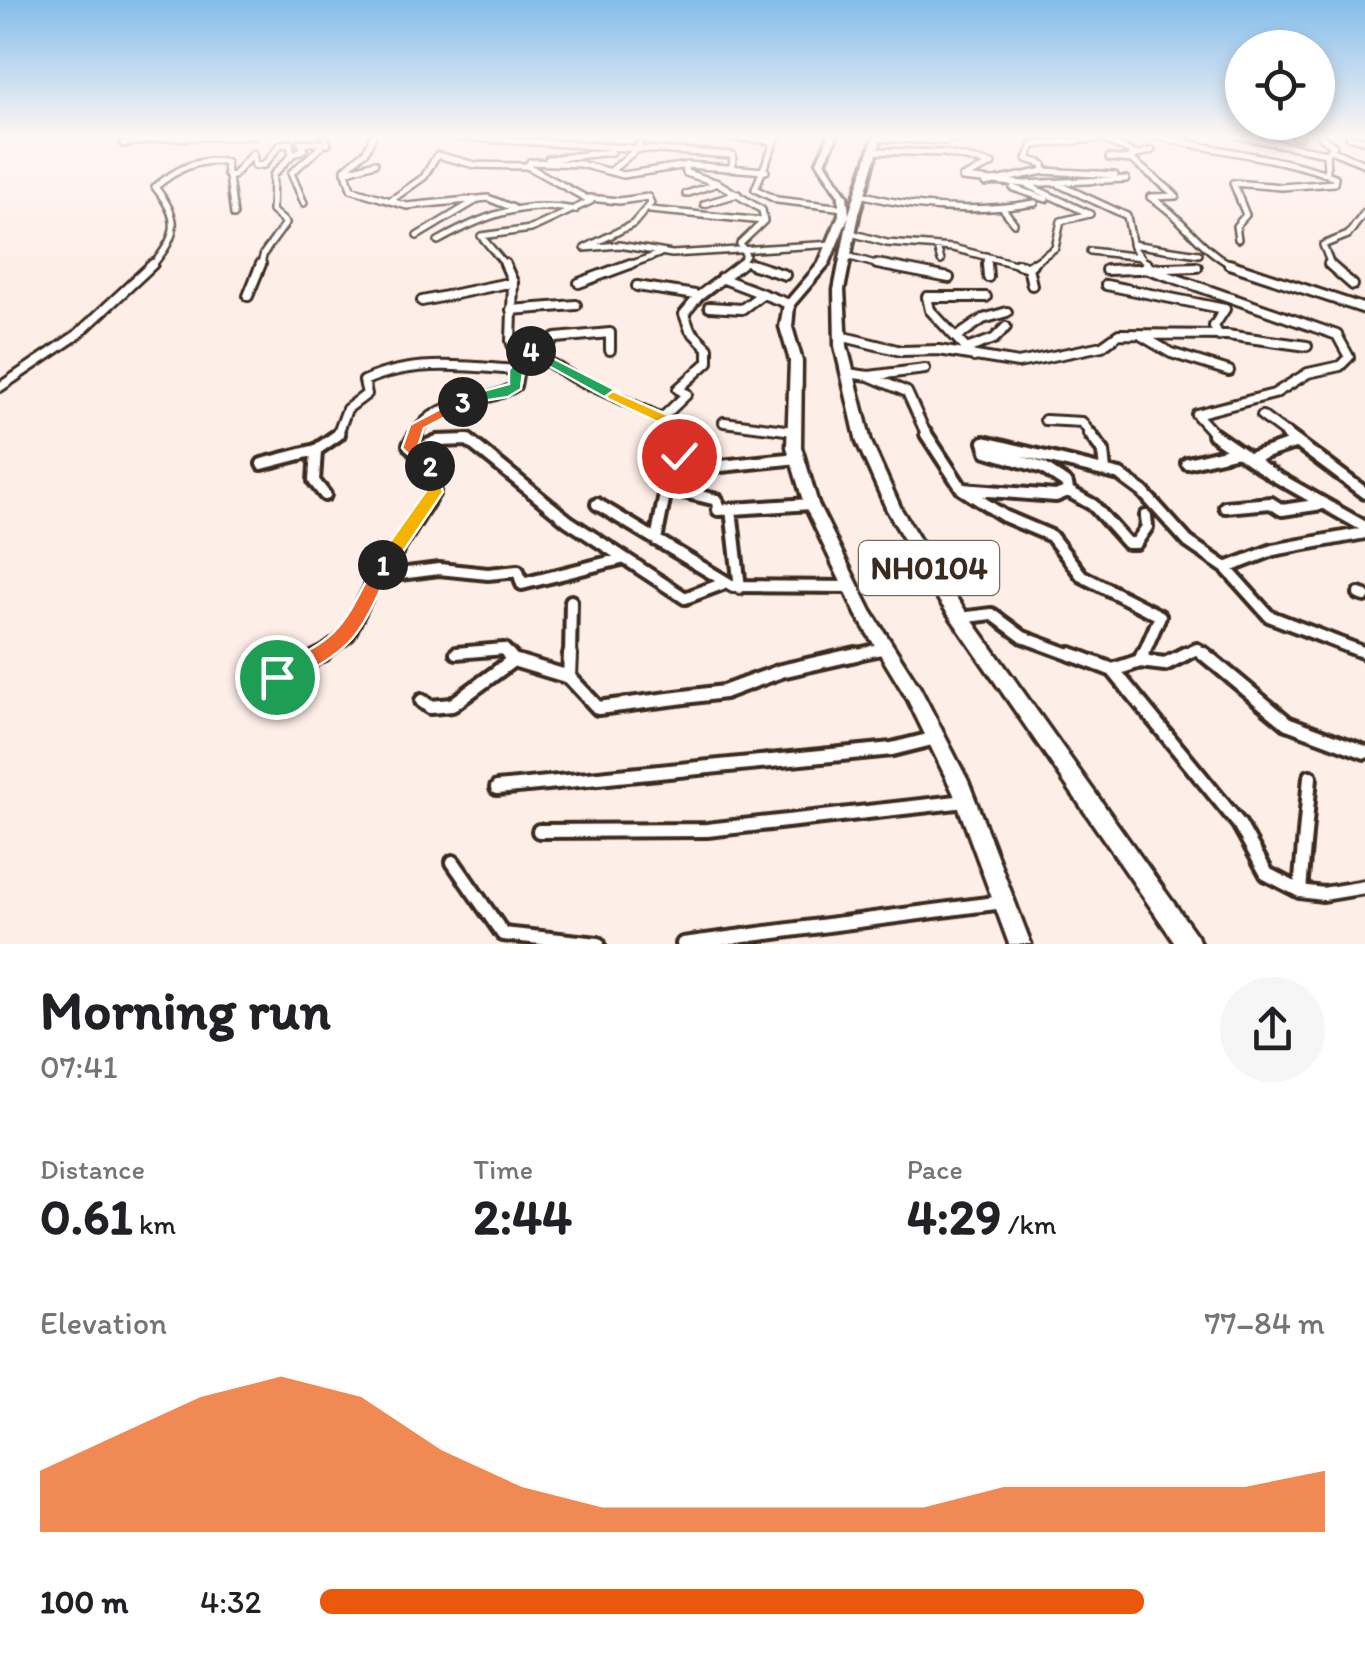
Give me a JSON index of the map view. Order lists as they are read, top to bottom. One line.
{"streets":{"highway":["NH0104"]},"page":{"pins":["4","3","2","1"],"heading":["Morning run","07:41"],"stats":[["Distance","0.61 km"],["Time","2:44"],["Pace","4:29 /km"]],"chart":["Elevation","77–84 m"],"list":[{"name":"100 m","note":"4:32"}]}}
